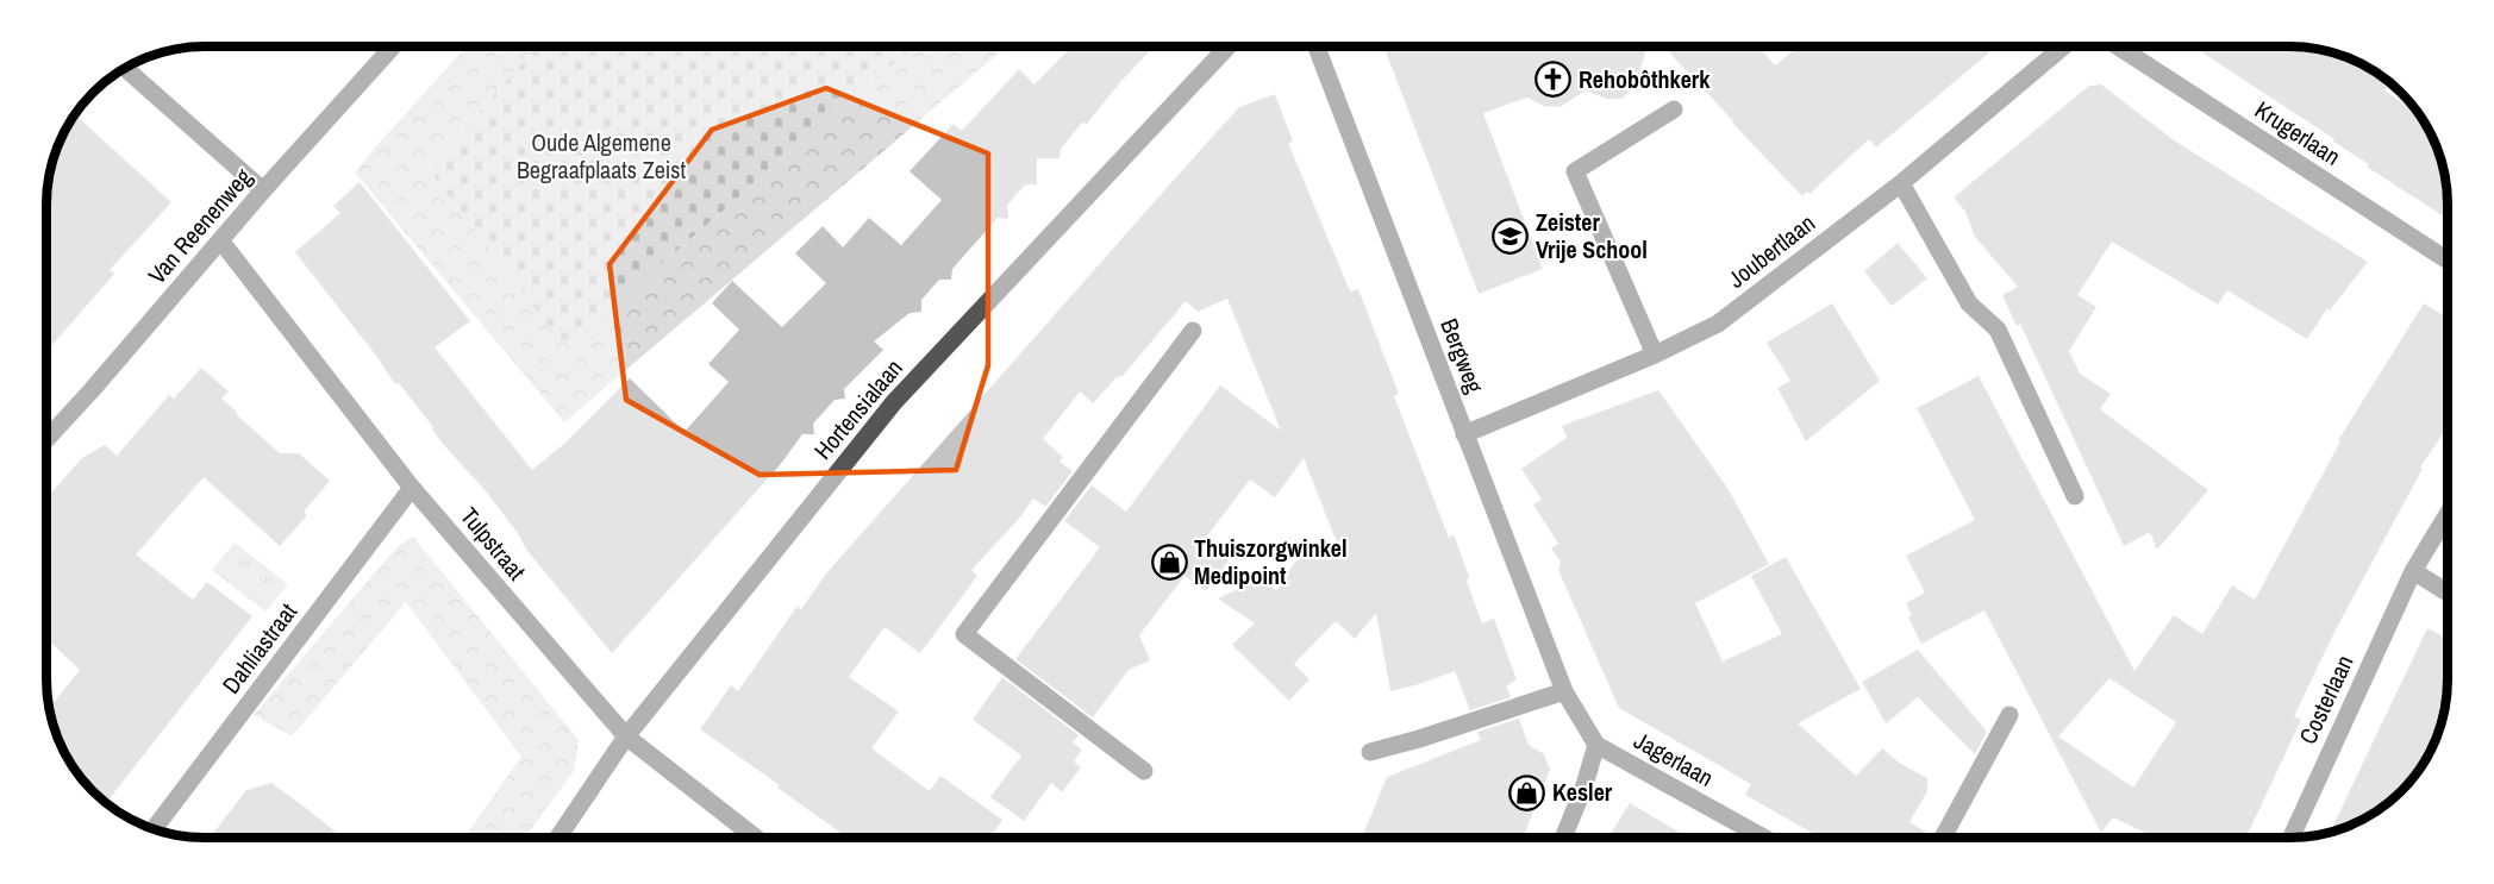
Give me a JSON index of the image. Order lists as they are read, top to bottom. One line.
{"streets":{"street":["Krugerlaan","Van Reenenweg","Joubertlaan","Bergweg","Hortensialaan","Tulpstraat","Dahliastraat","Costerlaan","Jagerlaan"]},"crossings":[["Van Reenenweg","Tulpstraat"],["Joubertlaan","Bergweg"],["Bergweg","Jagerlaan"],["Hortensialaan","Tulpstraat"],["Tulpstraat","Dahliastraat"]],"parks":["Oude Algemene Begraafplaats Zeist"],"places":{"church":["Rehobôthkerk"],"school or university":["Zeister Vrije School"],"shop":["Thuiszorgwinkel Medipoint","Kesler"]}}
